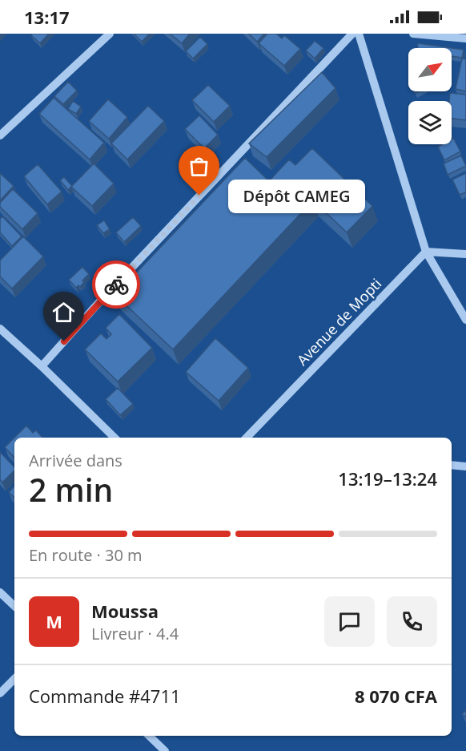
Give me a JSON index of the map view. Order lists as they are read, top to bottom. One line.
{"streets":{"street":["Avenue de Mopti"]},"places":["Dépôt CAMEG"],"north":"top right","page":{"status":"13:17","bubble":"Dépôt CAMEG","heading":["2 min","Arrivée dans","13:19–13:24"],"panel":["Moussa","Livreur · 4.4","Commande #4711","8 070 CFA"],"bar":"En route · 30 m","round":"M"}}
